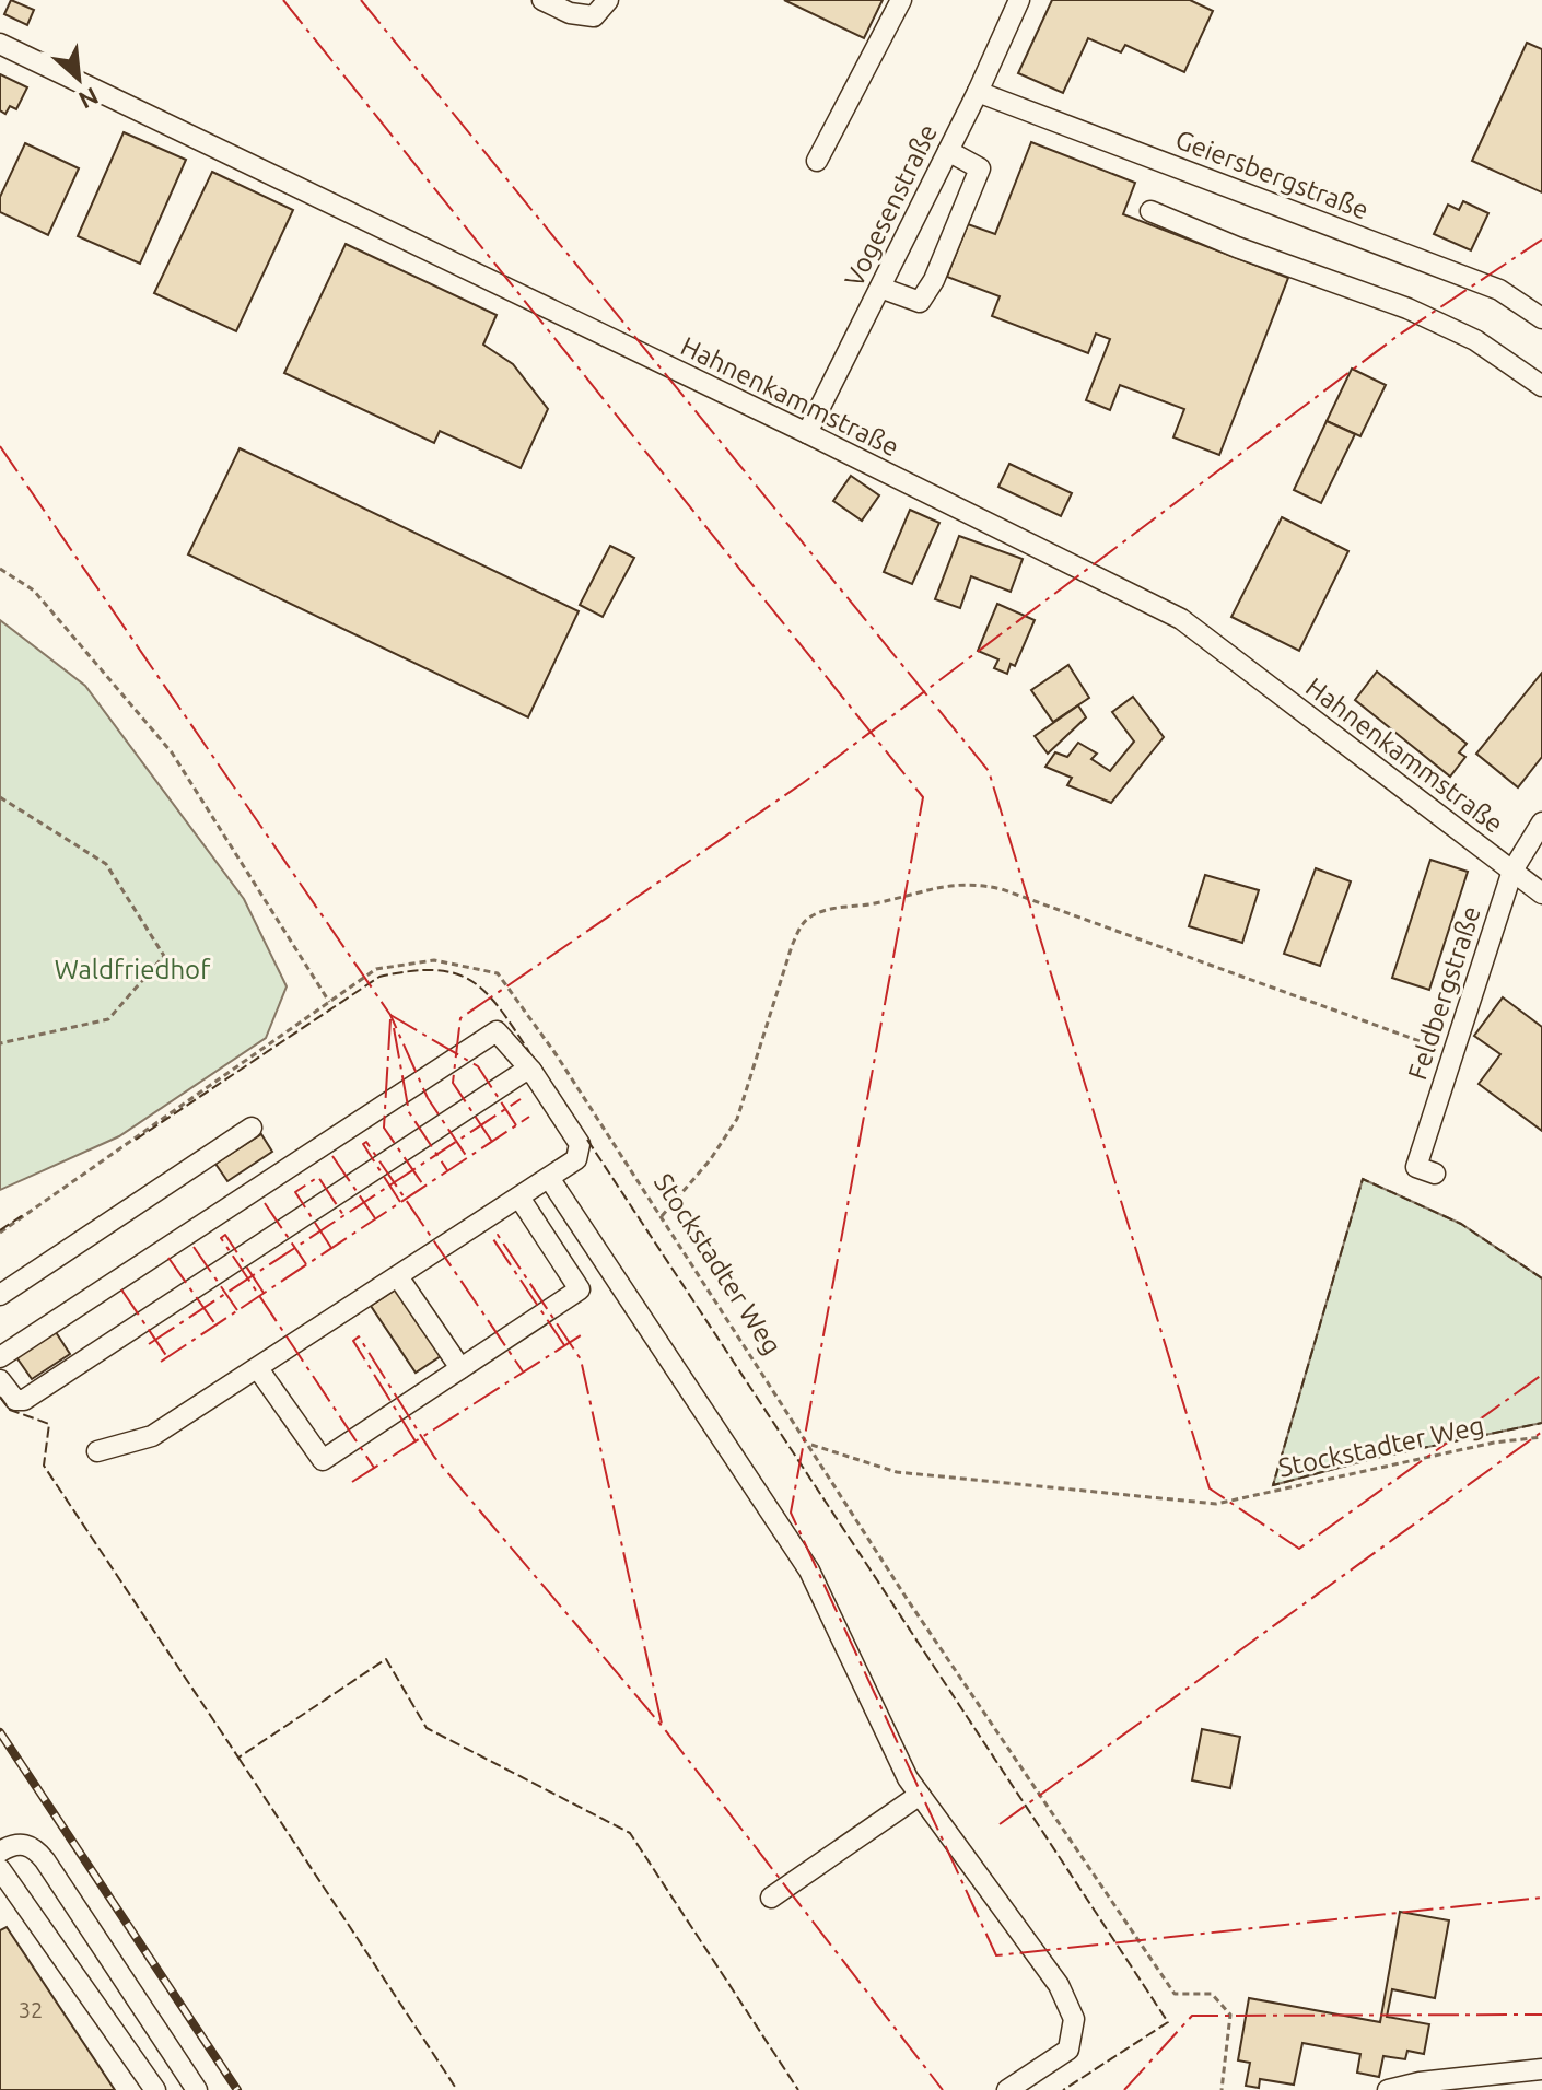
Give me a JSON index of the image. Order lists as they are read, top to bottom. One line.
{"streets":{"street":["Geiersbergstraße","Vogesenstraße","Hahnenkammstraße","Feldbergstraße"],"path":["Stockstadter Weg"]},"crossings":[["Geiersbergstraße","Vogesenstraße"],["Vogesenstraße","Hahnenkammstraße"],["Hahnenkammstraße","Feldbergstraße"]],"parks":["Waldfriedhof"],"house_numbers":["32"],"north":"bottom right"}
